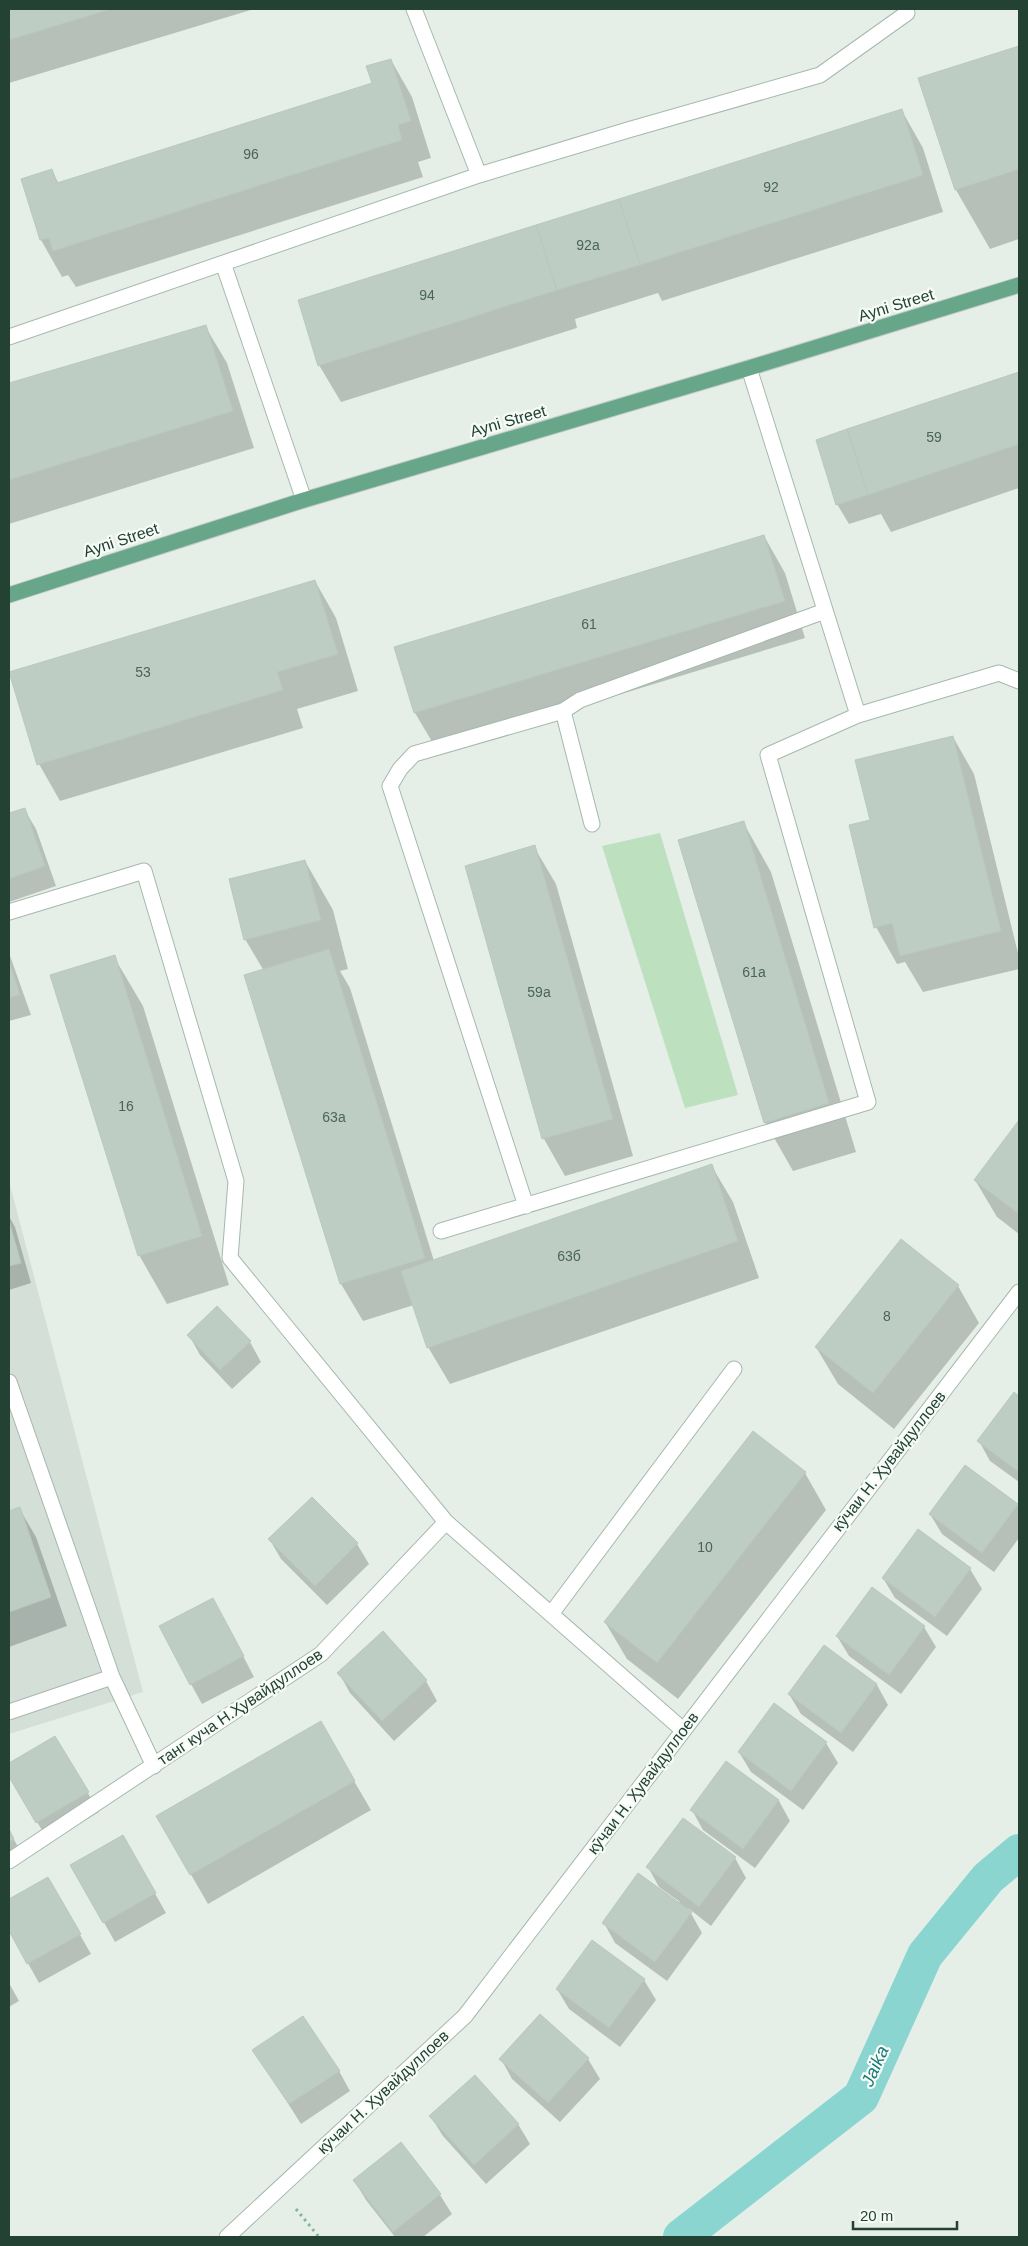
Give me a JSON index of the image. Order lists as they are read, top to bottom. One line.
{"streets":{"main road":["Ayni Street"],"street":["кӯчаи Н. Ҳувайдуллоев","танг куча Н.Ҳувайдуллоев"]},"water":["Jaika"],"house_numbers":["96","92","92а","94","59","61","53","61а","59а","16","63а","63б","8","10"],"scale_bar":"20 m"}
